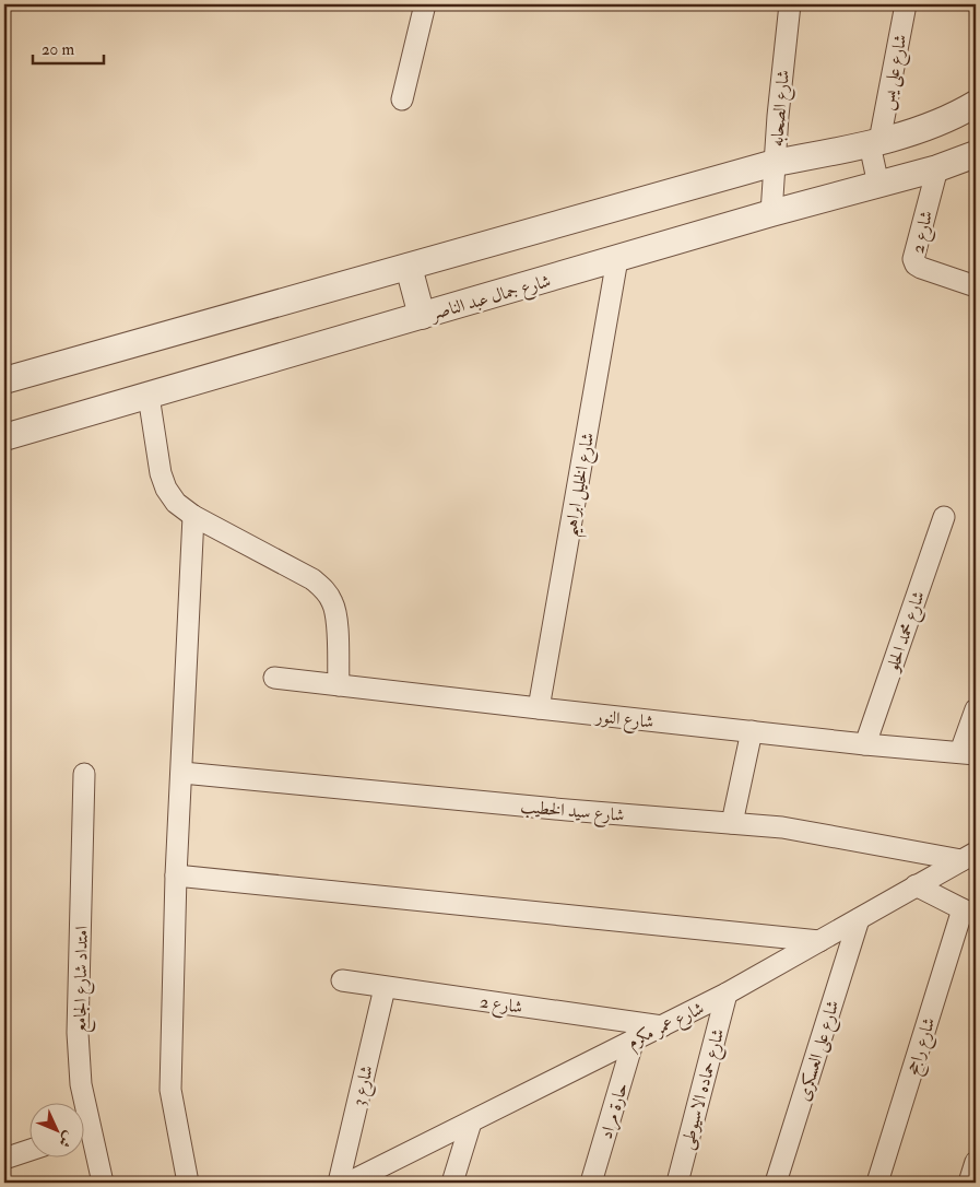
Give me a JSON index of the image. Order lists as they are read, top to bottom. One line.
{"streets":{"street":["شارع على يس","شارع الصحابه","شارع 2","شارع جمال عبد الناصر","شارع الخليل ابراهيم","شارع محمد الحلو","شارع النور","شارع سيد الخطيب","امتداد شارع الجامع","شارع عمر مكرم","شارع راجح","شارع على العسكرى","شارع 3","شارع حماده الاسيوطى","حارة مراد"]},"crossings":[["شارع الصحابه","شارع جمال عبد الناصر"],["شارع 2","شارع جمال عبد الناصر"],["شارع 2","شارع عمر مكرم"],["شارع 2","شارع 3"],["شارع جمال عبد الناصر","شارع الخليل ابراهيم"],["شارع الخليل ابراهيم","شارع النور"],["شارع محمد الحلو","شارع النور"],["شارع سيد الخطيب","شارع عمر مكرم"],["شارع عمر مكرم","شارع على العسكرى"],["شارع عمر مكرم","شارع حماده الاسيوطى"],["شارع عمر مكرم","حارة مراد"]],"scale_bar":"20 m","north":"bottom right"}
